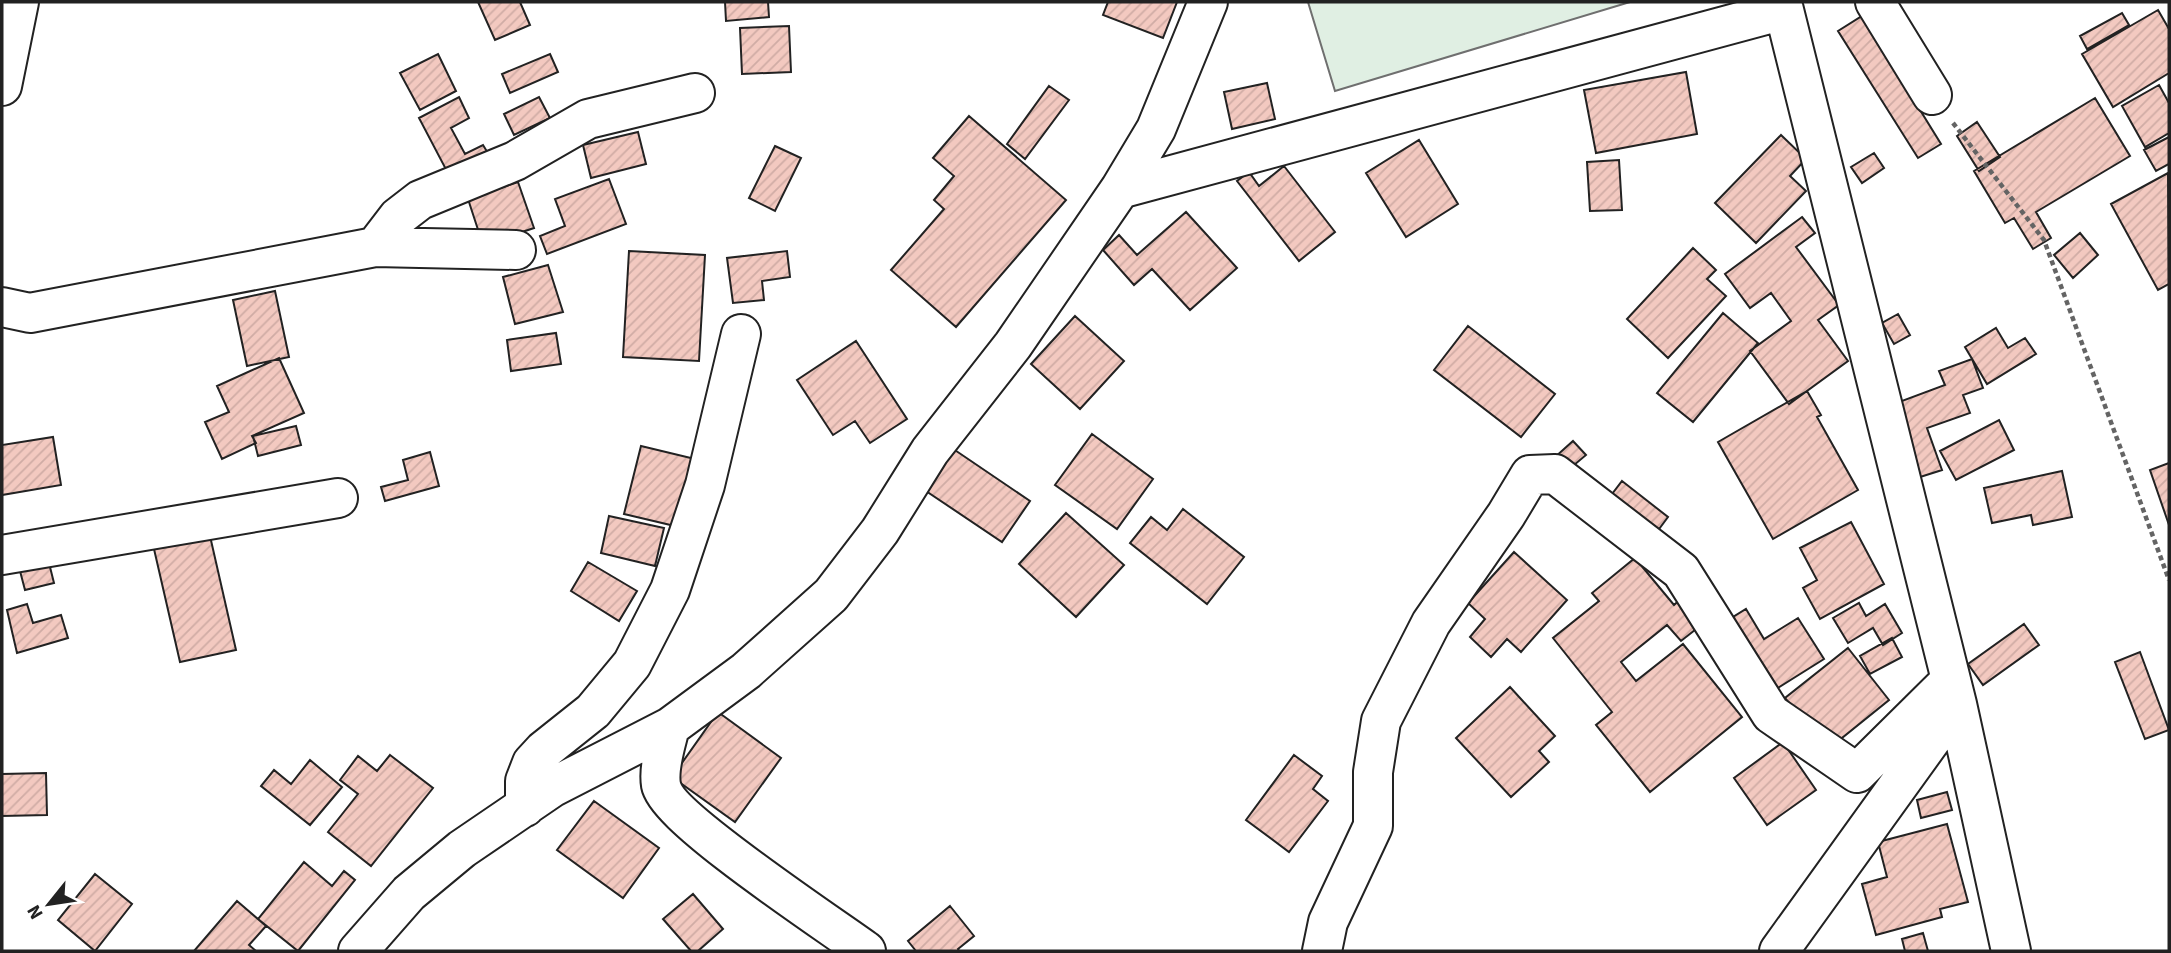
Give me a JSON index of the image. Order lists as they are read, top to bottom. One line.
{"north":"bottom left"}
